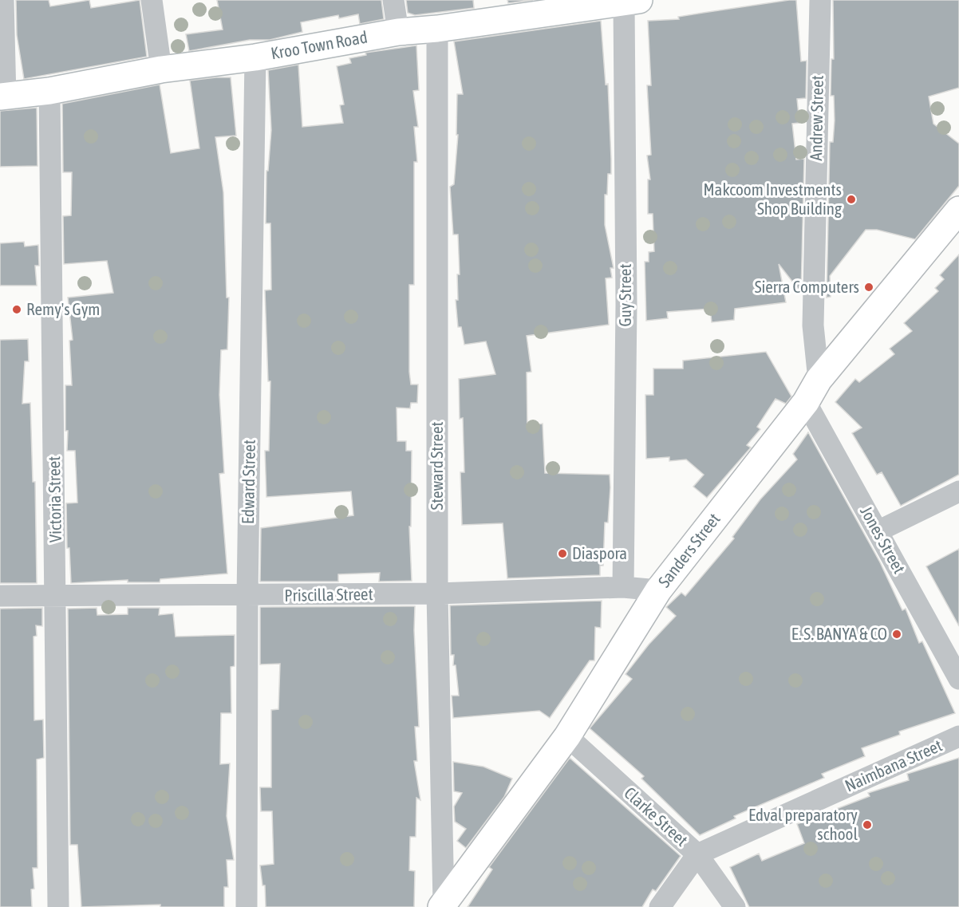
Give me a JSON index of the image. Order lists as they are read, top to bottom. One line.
{"streets":{"main road":["Kroo Town Road","Sanders Street"],"street":["Andrew Street","Guy Street","Steward Street","Edward Street","Victoria Street","Jones Street","Priscilla Street","Naimbana Street","Clarke Street"]},"crossings":[["Kroo Town Road","Guy Street"],["Kroo Town Road","Steward Street"],["Kroo Town Road","Edward Street"],["Kroo Town Road","Victoria Street"],["Andrew Street","Sanders Street"],["Guy Street","Priscilla Street"],["Steward Street","Sanders Street"],["Steward Street","Priscilla Street"],["Edward Street","Priscilla Street"],["Victoria Street","Priscilla Street"],["Jones Street","Sanders Street"],["Sanders Street","Priscilla Street"],["Sanders Street","Clarke Street"],["Naimbana Street","Clarke Street"]],"places":["Makcoom Investments Shop Building","Sierra Computers","Remy's Gym","Diaspora","E. S. BANYA & CO","Edval preparatory school"]}
